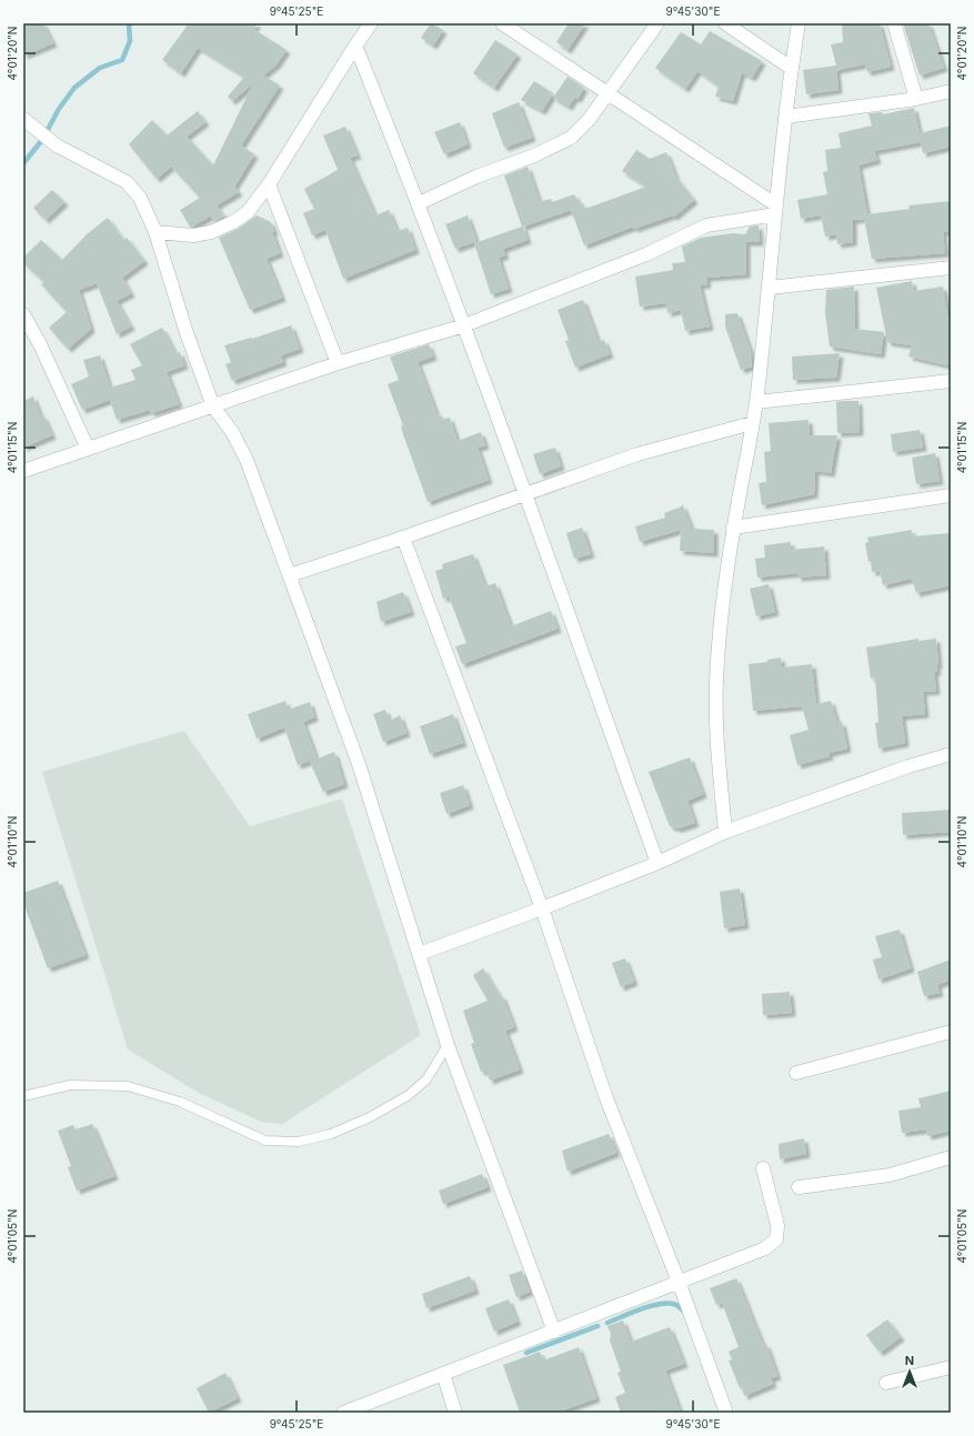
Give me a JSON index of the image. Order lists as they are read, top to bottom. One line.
{"north":"top","coordinates":["9°45'25\"E","9°45'30\"E","4°01'20\"N","4°01'15\"N","4°01'10\"N","4°01'05\"N"]}
